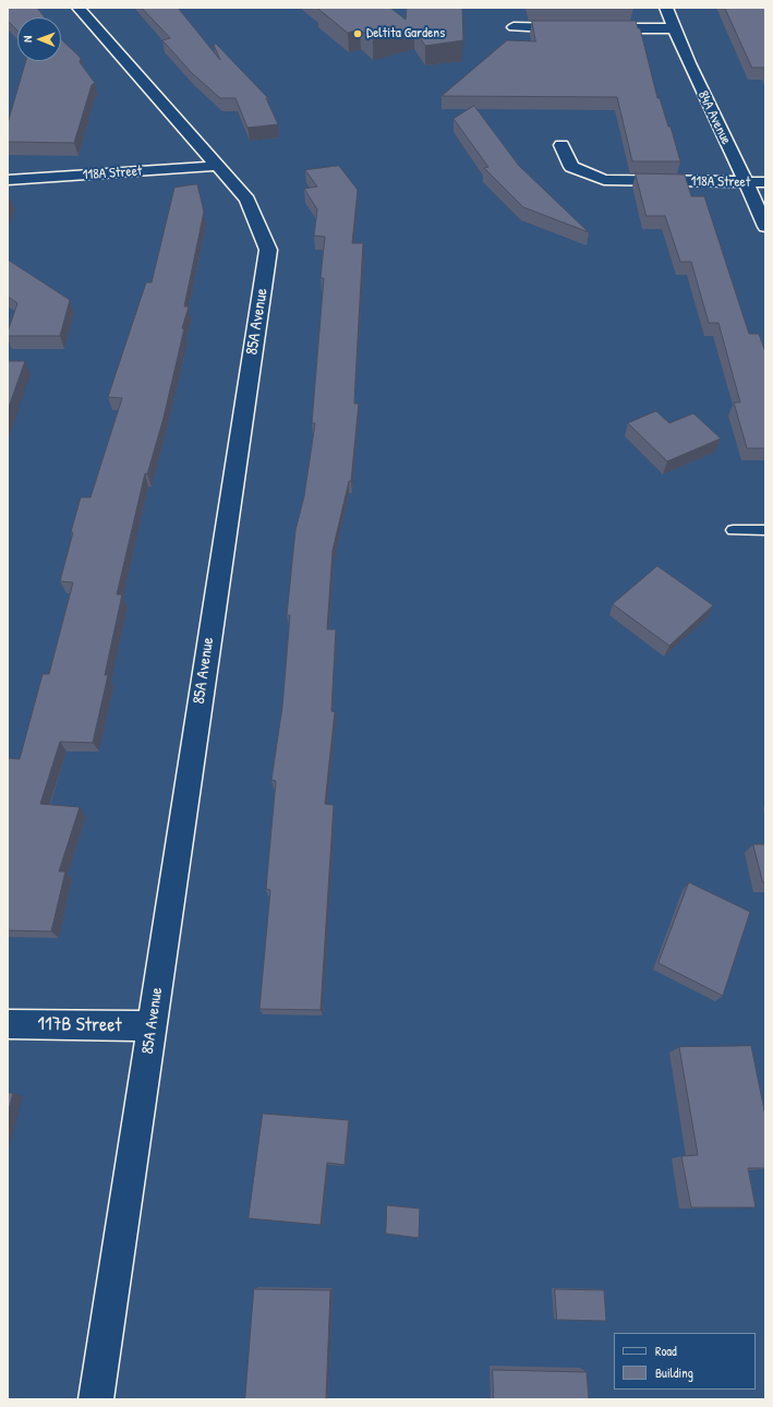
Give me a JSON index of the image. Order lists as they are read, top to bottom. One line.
{"streets":{"street":["84A Avenue","118A Street","85A Avenue","117B Street"]},"crossings":[["84A Avenue","118A Street"],["118A Street","85A Avenue"],["85A Avenue","117B Street"]],"places":["Deltita Gardens"],"legend":["Road","Building"],"north":"left"}
